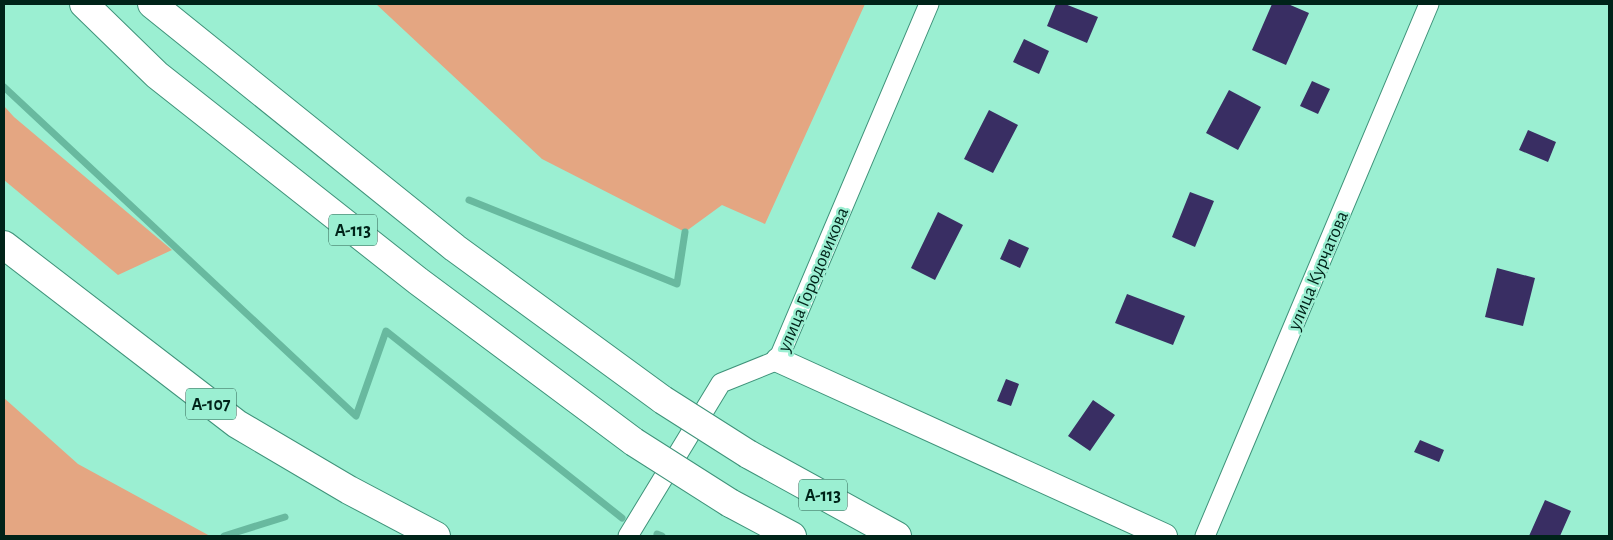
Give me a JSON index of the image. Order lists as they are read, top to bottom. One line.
{"streets":{"highway":["А-113","А-107"],"street":["улица Курчатова","улица Городовикова"]}}
